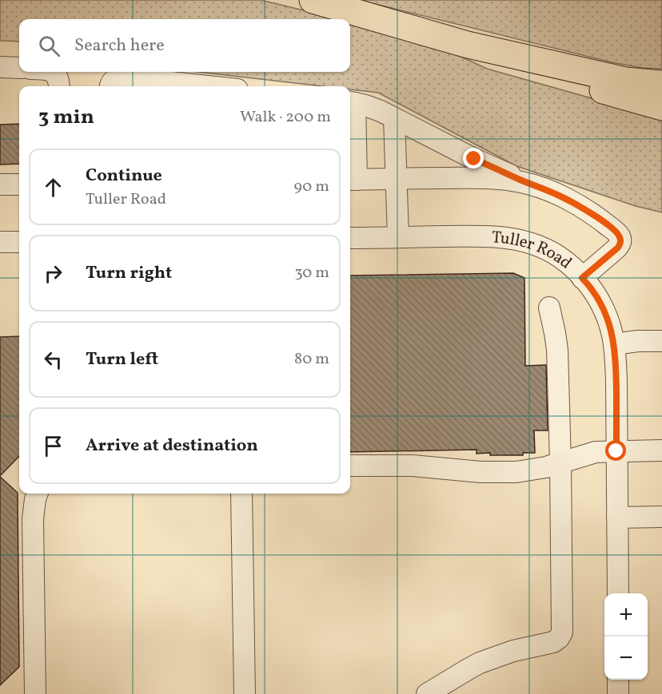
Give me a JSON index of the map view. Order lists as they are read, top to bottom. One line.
{"streets":{"street":["Tuller Road"]},"page":{"search":"Search here","heading":["3 min","Walk · 200 m"],"list":[["Continue","Tuller Road","90 m"],["Turn right","30 m"],["Turn left","80 m"],"Arrive at destination"],"map_buttons":["+","−"]}}
